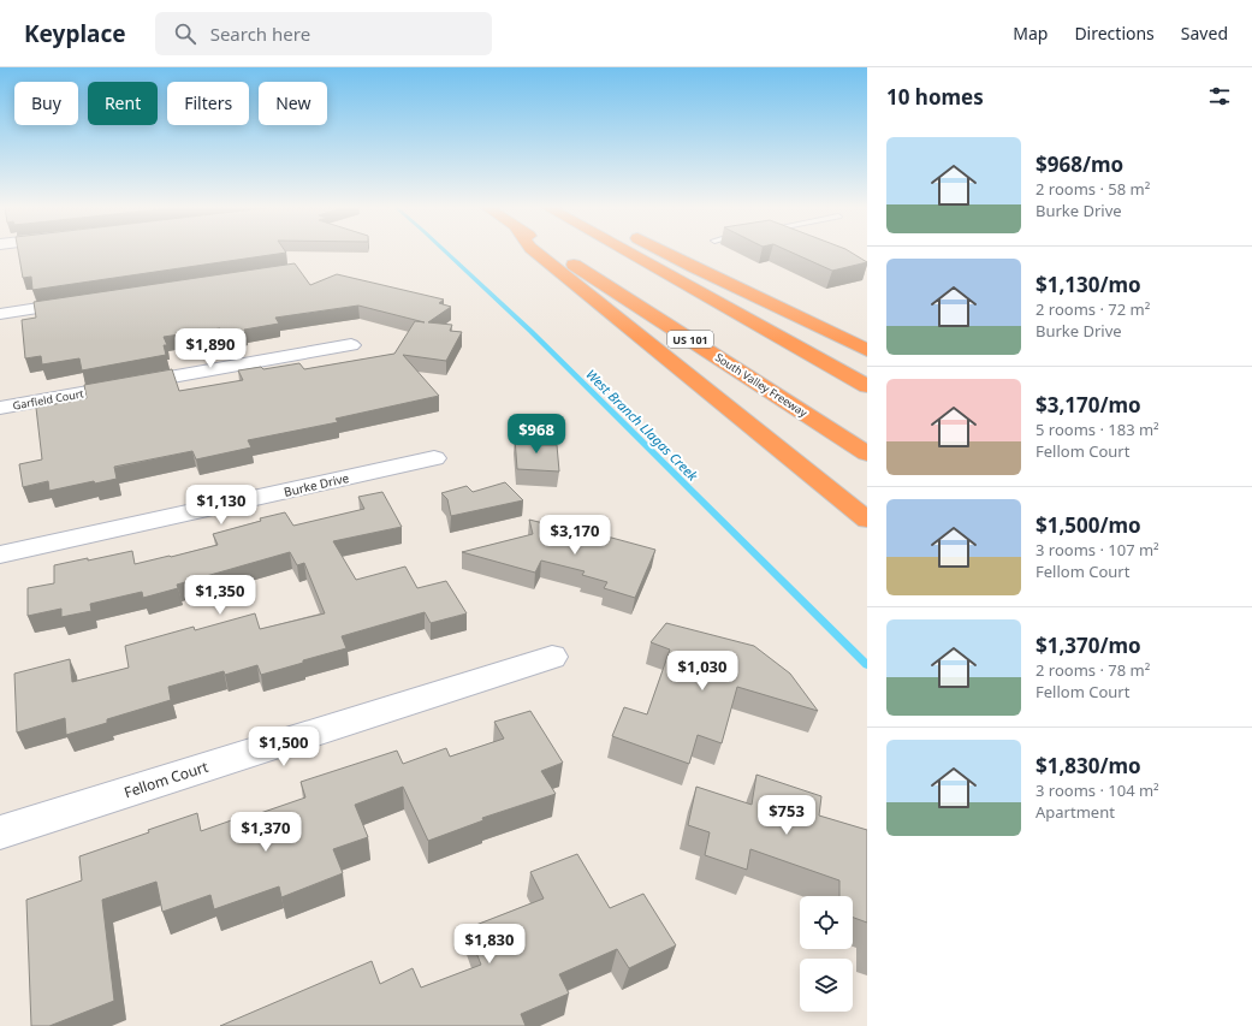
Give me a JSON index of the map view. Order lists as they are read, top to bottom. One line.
{"streets":{"highway":["US 101","South Valley Freeway"],"street":["Garfield Court","Burke Drive","Fellom Court"]},"water":["West Branch Llagas Creek"],"page":{"header":"Keyplace","search":"Search here","nav":["Map","Directions","Saved"],"heading":"10 homes","chip":["Buy","Rent","Filters","New"],"list":[{"name":"$968/mo","note":"2 rooms · 58 m² · Burke Drive"},{"name":"$1,130/mo","note":"2 rooms · 72 m² · Burke Drive"},{"name":"$3,170/mo","note":"5 rooms · 183 m² · Fellom Court"},{"name":"$1,500/mo","note":"3 rooms · 107 m² · Fellom Court"},{"name":"$1,370/mo","note":"2 rooms · 78 m² · Fellom Court"},{"name":"$1,830/mo","note":"3 rooms · 104 m² · Apartment"}],"price":["$1,890","$968","$1,130","$3,170","$1,350","$1,030","$1,500","$753","$1,370","$1,830"]}}
